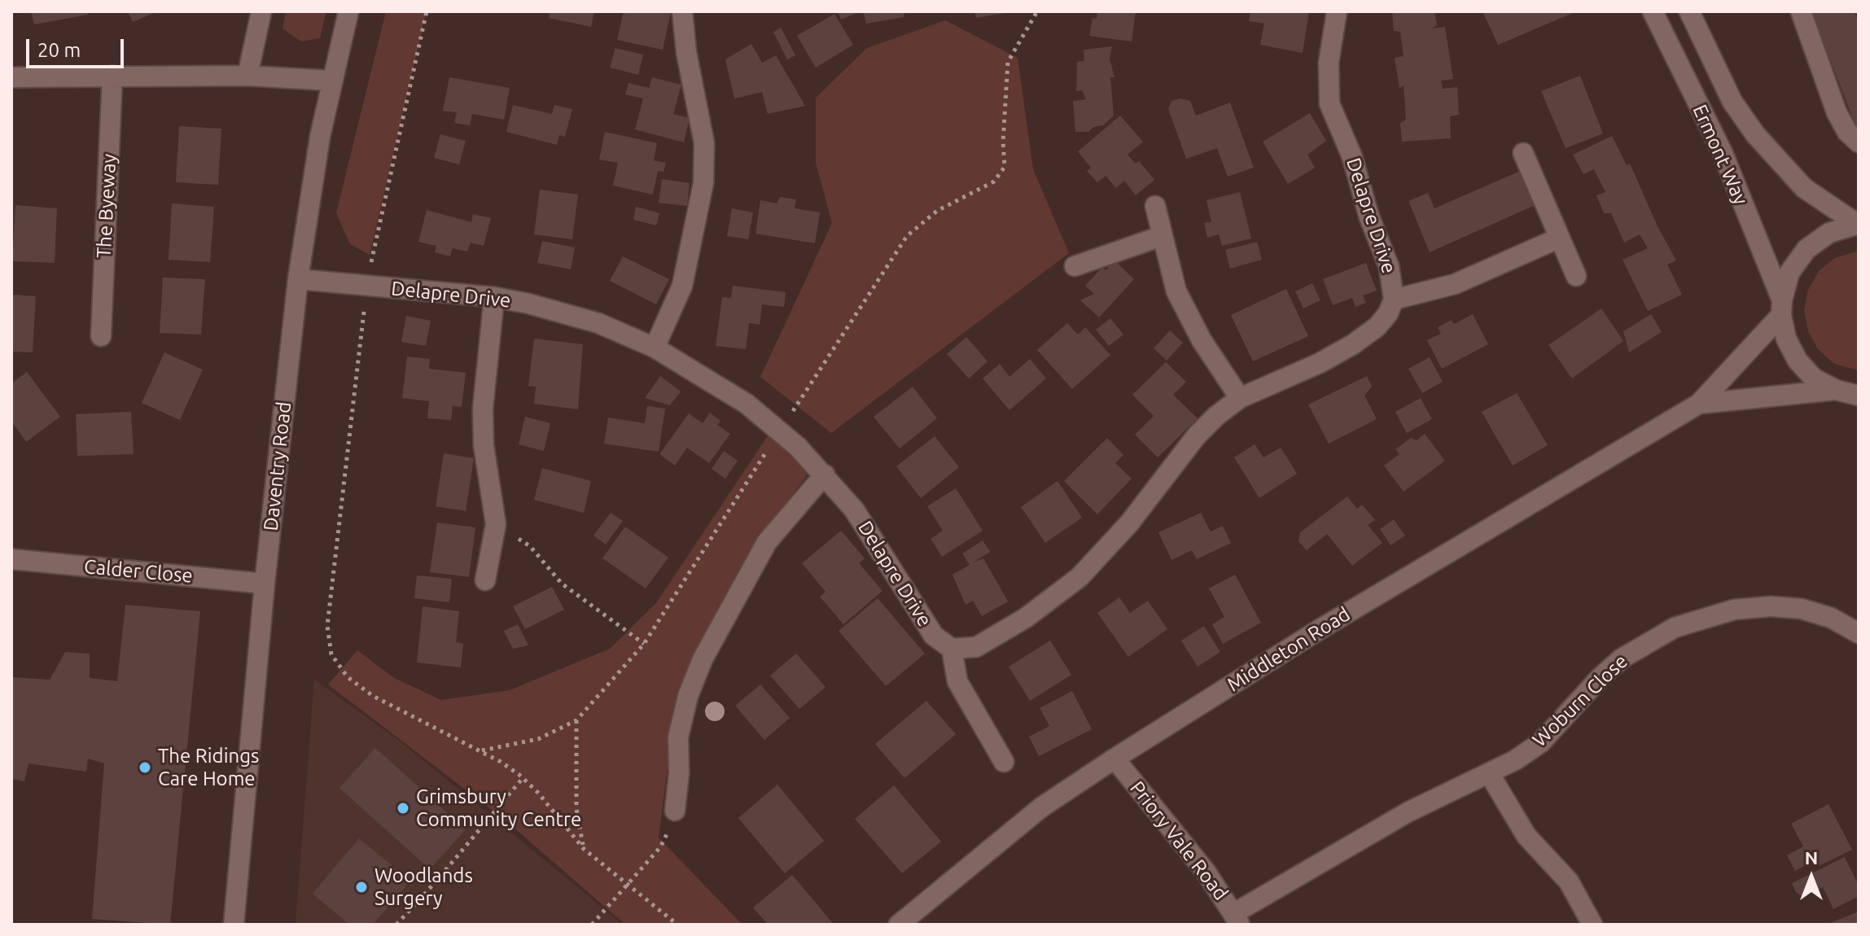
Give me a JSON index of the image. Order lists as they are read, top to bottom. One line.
{"streets":{"street":["Ermont Way","The Byeway","Delapre Drive","Daventry Road","Calder Close","Middleton Road","Woburn Close","Priory Vale Road"]},"crossings":[["Ermont Way","Middleton Road"],["Delapre Drive","Daventry Road"],["Daventry Road","Calder Close"],["Middleton Road","Priory Vale Road"],["Woburn Close","Priory Vale Road"]],"places":["The Ridings Care Home","Grimsbury Community Centre","Woodlands Surgery"],"scale_bar":"20 m","north":"top"}
